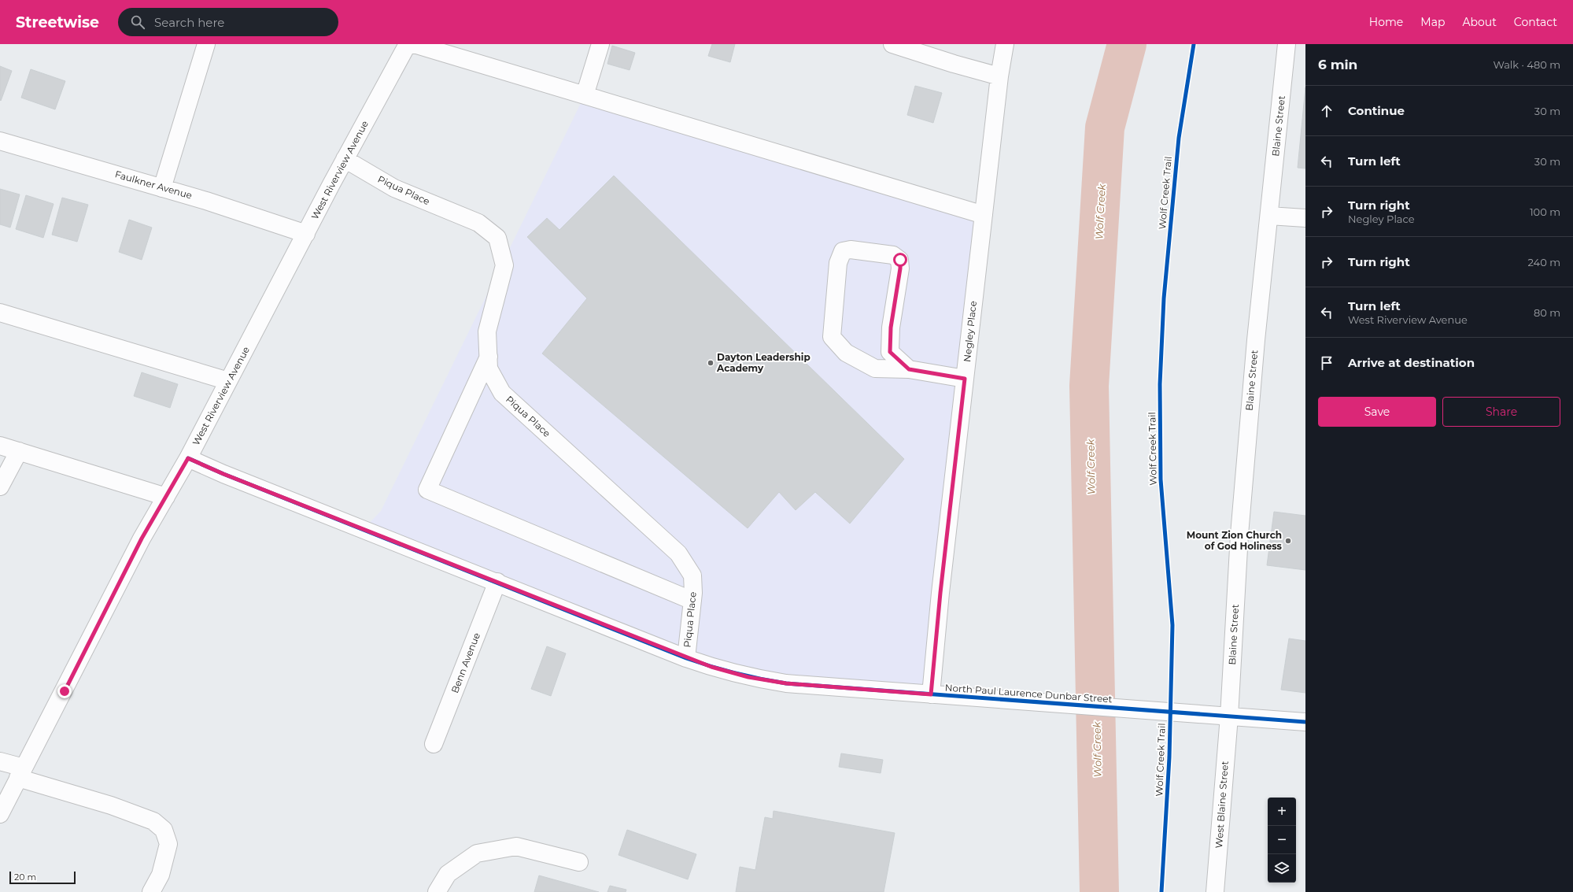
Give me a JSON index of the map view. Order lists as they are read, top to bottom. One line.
{"streets":{"street":["Blaine Street","West Riverview Avenue","Faulkner Avenue","Piqua Place","Negley Place","Benn Avenue","North Paul Laurence Dunbar Street","West Blaine Street"],"cycle path":["Wolf Creek Trail"]},"crossings":[["Blaine Street","North Paul Laurence Dunbar Street"],["Blaine Street","West Blaine Street"],["West Riverview Avenue","Faulkner Avenue"],["West Riverview Avenue","Piqua Place"],["West Riverview Avenue","North Paul Laurence Dunbar Street"],["Piqua Place","North Paul Laurence Dunbar Street"],["Negley Place","North Paul Laurence Dunbar Street"],["Benn Avenue","North Paul Laurence Dunbar Street"],["North Paul Laurence Dunbar Street","West Blaine Street"]],"water":["Wolf Creek"],"places":["Dayton Leadership Academy","Mount Zion Church of God Holiness"],"scale_bar":"20 m","page":{"header":"Streetwise","search":"Search here","nav":["Home","Map","About","Contact"],"heading":["6 min","Walk · 480 m"],"list":[["Continue","30 m"],["Turn left","30 m"],["Turn right","Negley Place","100 m"],["Turn right","240 m"],["Turn left","West Riverview Avenue","80 m"],"Arrive at destination"],"buttons":["Save","Share"],"map_buttons":["+","−"],"scale":"20 m"}}
